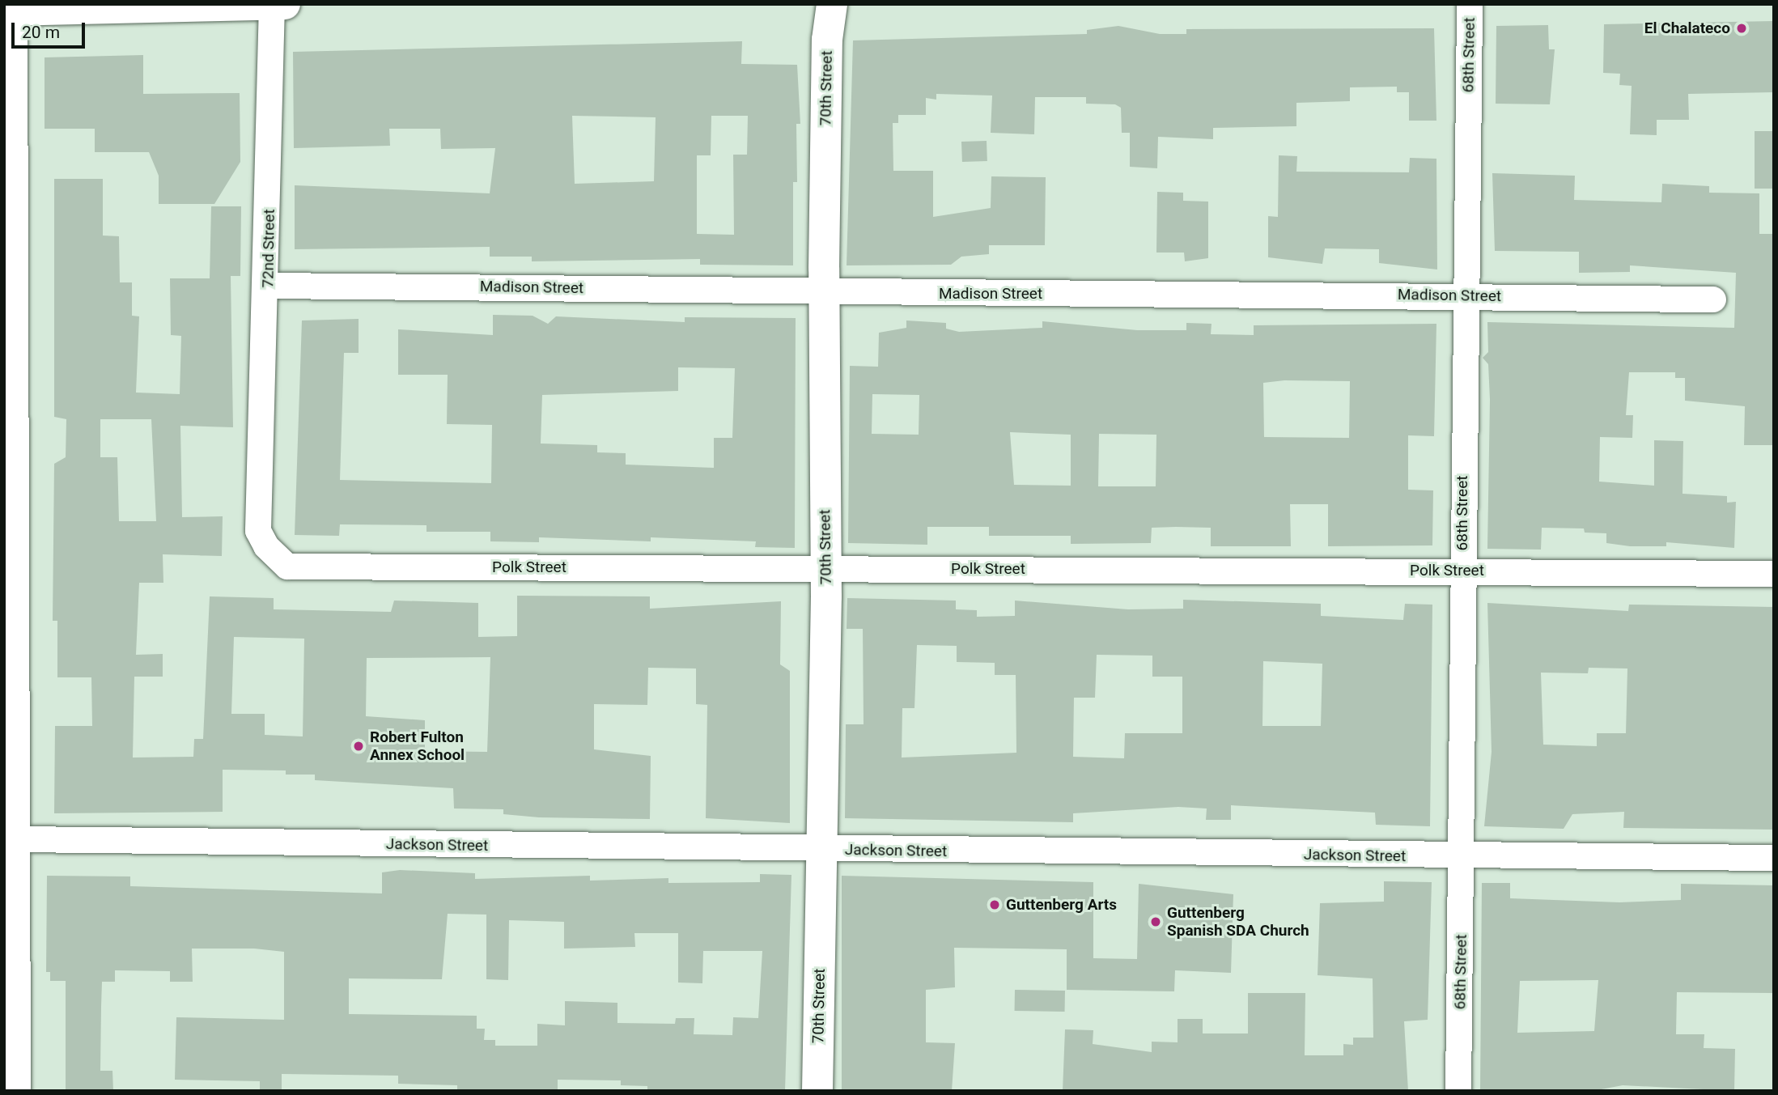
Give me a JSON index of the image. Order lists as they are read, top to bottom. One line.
{"streets":{"street":["68th Street","70th Street","72nd Street","Madison Street","Polk Street","Jackson Street"]},"crossings":[["68th Street","Madison Street"],["68th Street","Polk Street"],["68th Street","Jackson Street"],["70th Street","Madison Street"],["70th Street","Polk Street"],["70th Street","Jackson Street"],["72nd Street","Madison Street"],["72nd Street","Polk Street"]],"places":["El Chalateco","Robert Fulton Annex School","Guttenberg Arts","Guttenberg Spanish SDA Church"],"scale_bar":"20 m"}
